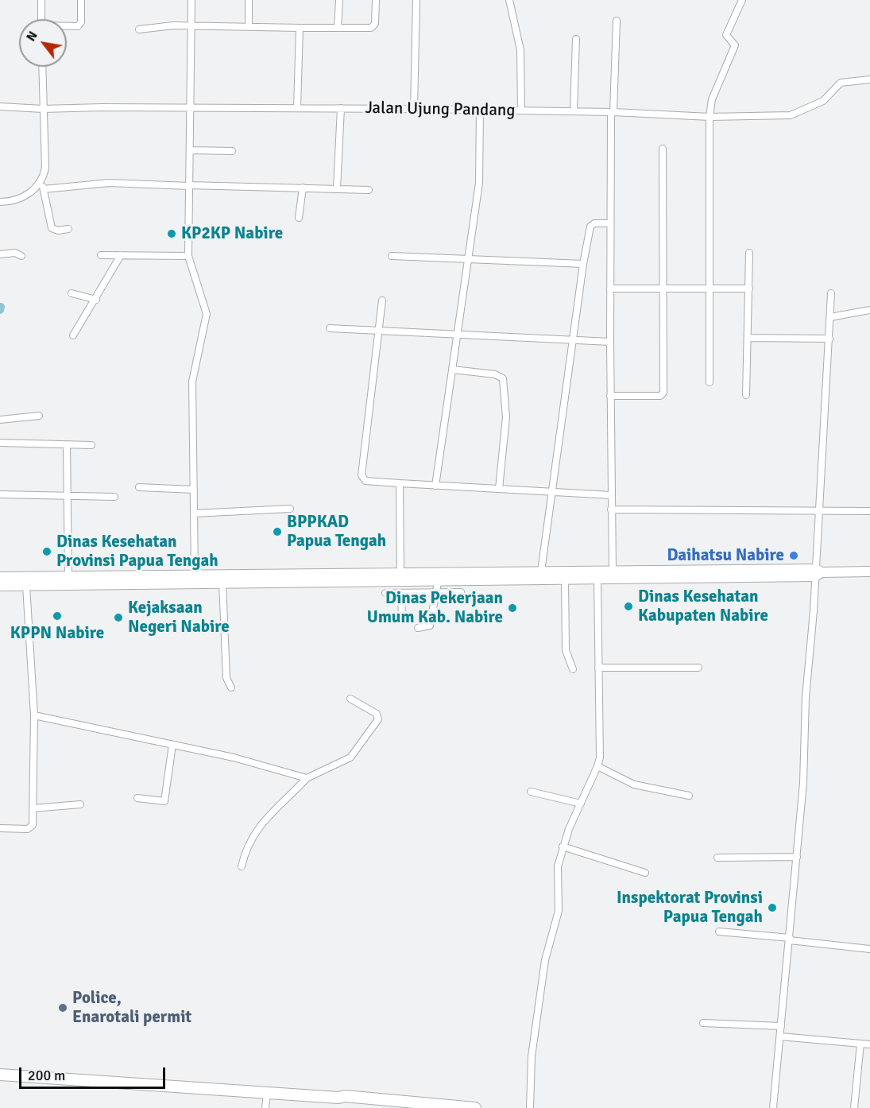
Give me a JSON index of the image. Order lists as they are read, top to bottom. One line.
{"streets":{"street":["Jalan Ujung Pandang"]},"places":["KP2KP Nabire","BPPKAD Papua Tengah","Dinas Kesehatan Provinsi Papua Tengah","Daihatsu Nabire","Dinas Kesehatan Kabupaten Nabire","Dinas Pekerjaan Umum Kab. Nabire","KPPN Nabire","Kejaksaan Negeri Nabire","Inspektorat Provinsi Papua Tengah","Police, Enarotali permit"],"scale_bar":"200 m","north":"top left"}
